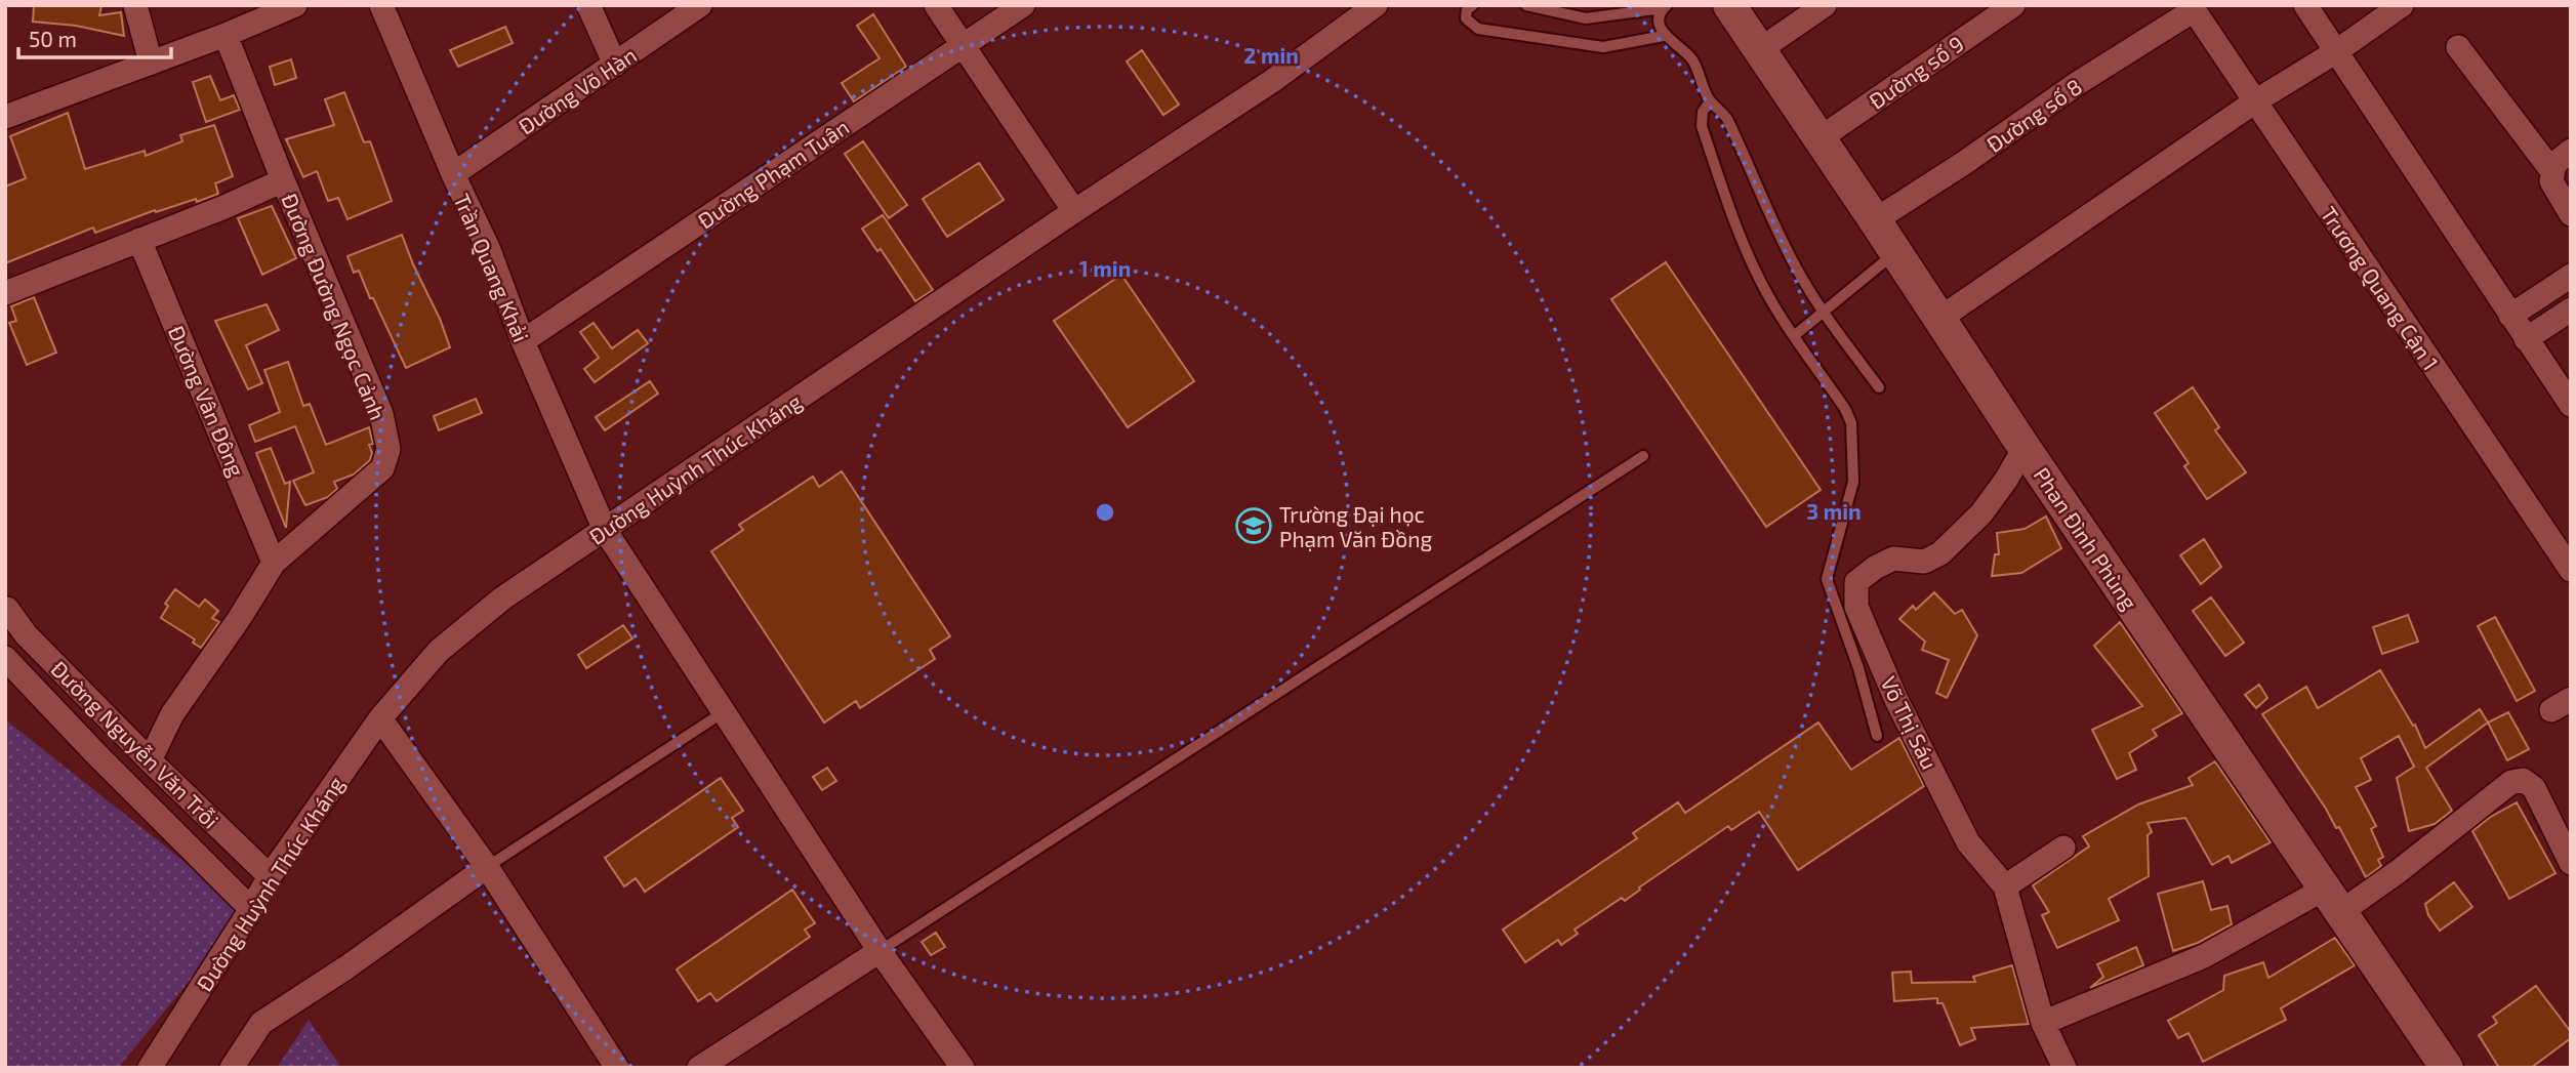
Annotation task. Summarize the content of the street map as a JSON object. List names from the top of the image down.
{
  "streets": {
    "street": [
      "Đường số 9",
      "Đường Võ Hàn",
      "Đường số 8",
      "Đường Phạm Tuân",
      "Trần Quang Khải",
      "Trương Quang Cận 1",
      "Đường Đường Ngọc Cảnh",
      "Đường Vân Đông",
      "Đường Huỳnh Thúc Kháng",
      "Phan Đình Phùng",
      "Võ Thị Sáu",
      "Đường Nguyễn Văn Trỗi"
    ]
  },
  "crossings": [
    ["Đường số 9", "Phan Đình Phùng"],
    ["Đường Võ Hàn", "Trần Quang Khải"],
    ["Đường số 8", "Trương Quang Cận 1"],
    ["Đường số 8", "Phan Đình Phùng"],
    ["Đường Phạm Tuân", "Trần Quang Khải"],
    ["Trần Quang Khải", "Đường Huỳnh Thúc Kháng"],
    ["Đường Đường Ngọc Cảnh", "Đường Vân Đông"],
    ["Đường Đường Ngọc Cảnh", "Đường Nguyễn Văn Trỗi"],
    ["Đường Huỳnh Thúc Kháng", "Đường Nguyễn Văn Trỗi"],
    ["Phan Đình Phùng", "Võ Thị Sáu"]
  ],
  "places": {
    "school or university": ["Trường Đại học Phạm Văn Đồng"]
  },
  "scale_bar": "50 m",
  "rings": ["2 min", "1 min", "3 min"]
}
